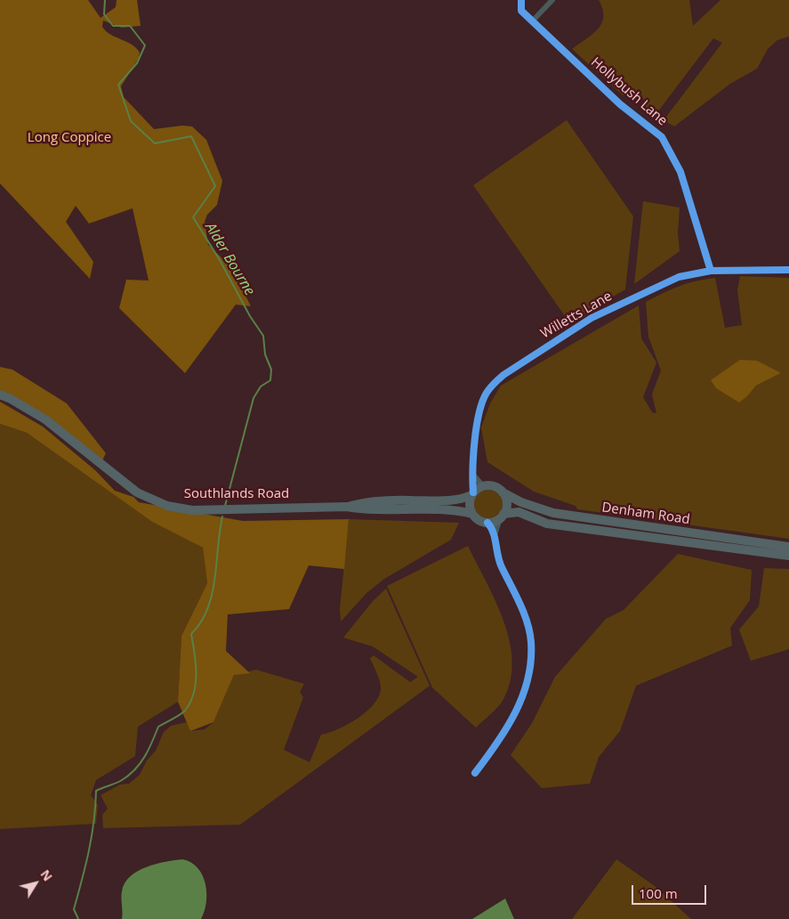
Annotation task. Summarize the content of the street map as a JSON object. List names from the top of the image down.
{
  "streets": {
    "main road": ["Southlands Road", "Denham Road"],
    "street": ["Hollybush Lane", "Willetts Lane"]
  },
  "crossings": [
    ["Hollybush Lane", "Willetts Lane"],
    ["Willetts Lane", "Denham Road"]
  ],
  "water": ["Alder Bourne"],
  "parks": ["Long Coppice"],
  "scale_bar": "100 m",
  "north": "top right"
}
